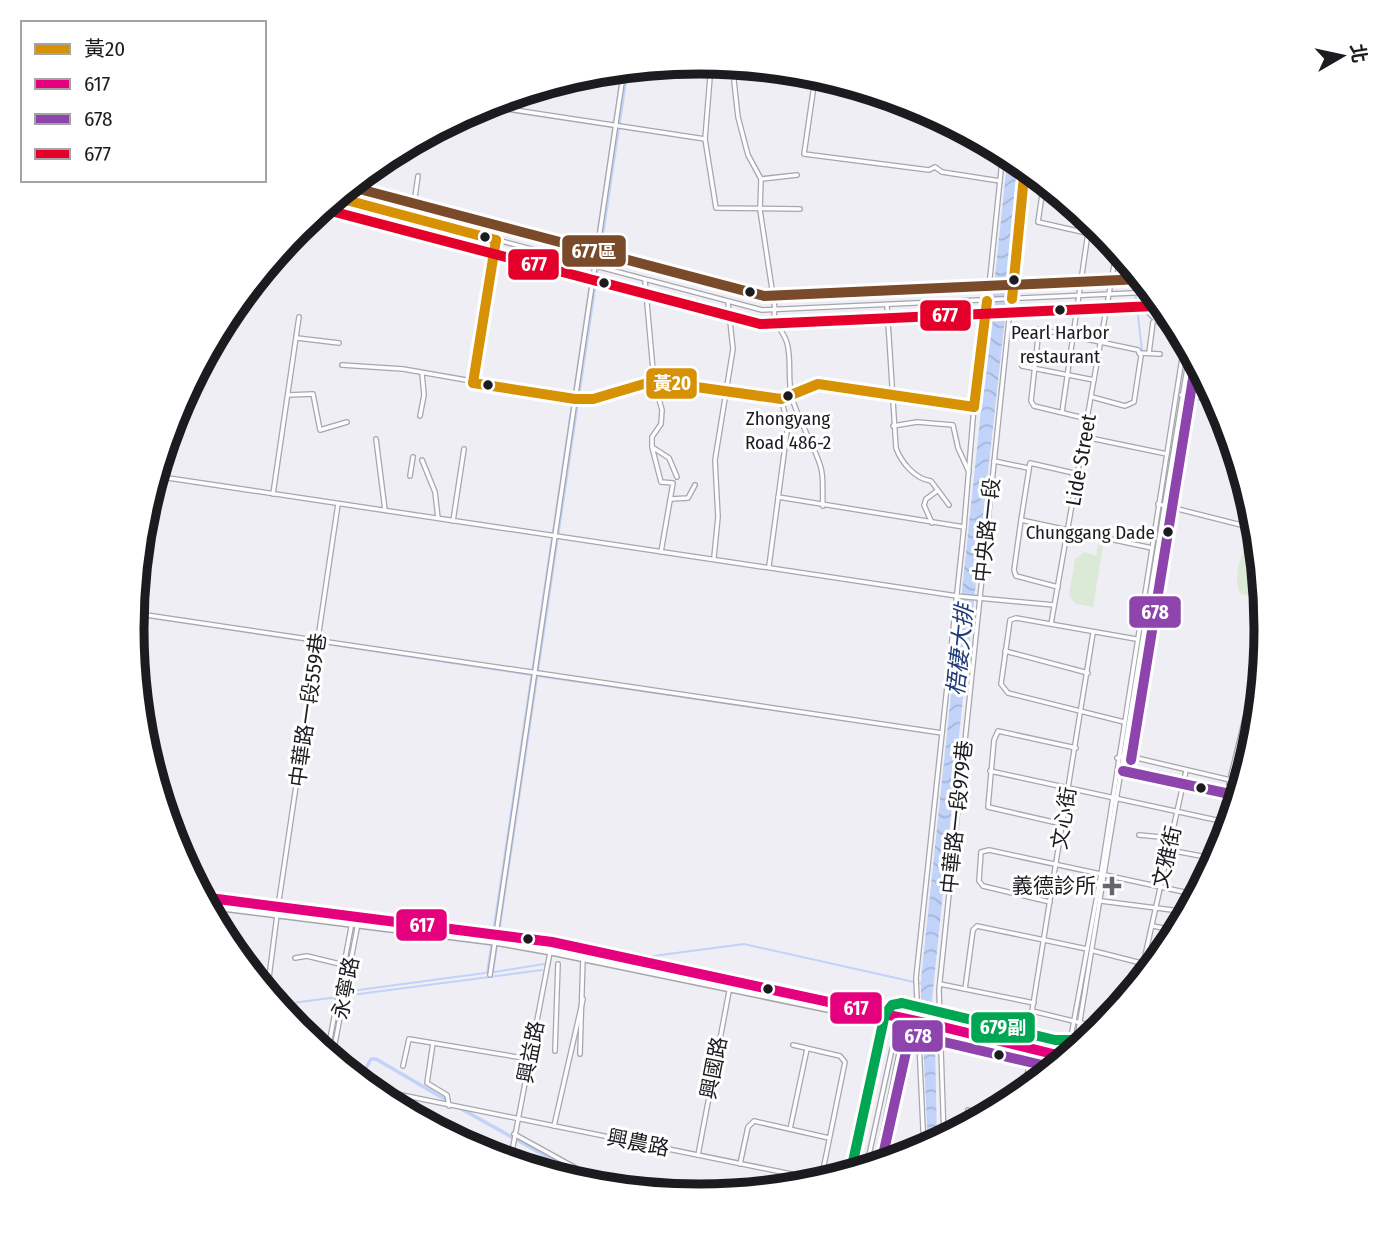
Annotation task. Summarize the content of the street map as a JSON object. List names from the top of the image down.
{
  "streets": {
    "street": [
      "Lide Street",
      "中央路一段",
      "中華路一段559巷",
      "中華路一段979巷",
      "文心街",
      "文雅街",
      "永寧路",
      "興益路",
      "興國路",
      "興農路"
    ]
  },
  "crossings": [
    ["中央路一段", "中華路一段979巷"],
    ["興益路", "興農路"],
    ["興國路", "興農路"]
  ],
  "water": ["梧棲大排"],
  "places": {
    "other": ["Pearl Harbor restaurant", "Zhongyang Road 486-2", "Chunggang Dade"],
    "health": ["義德診所"]
  },
  "lines": [
    "transit line 黃20",
    "transit line 677區",
    "transit line 677",
    "transit line 678",
    "transit line 617",
    "transit line 679副"
  ],
  "legend": [
    "黃20",
    "617",
    "678",
    "677"
  ],
  "north": "right"
}
